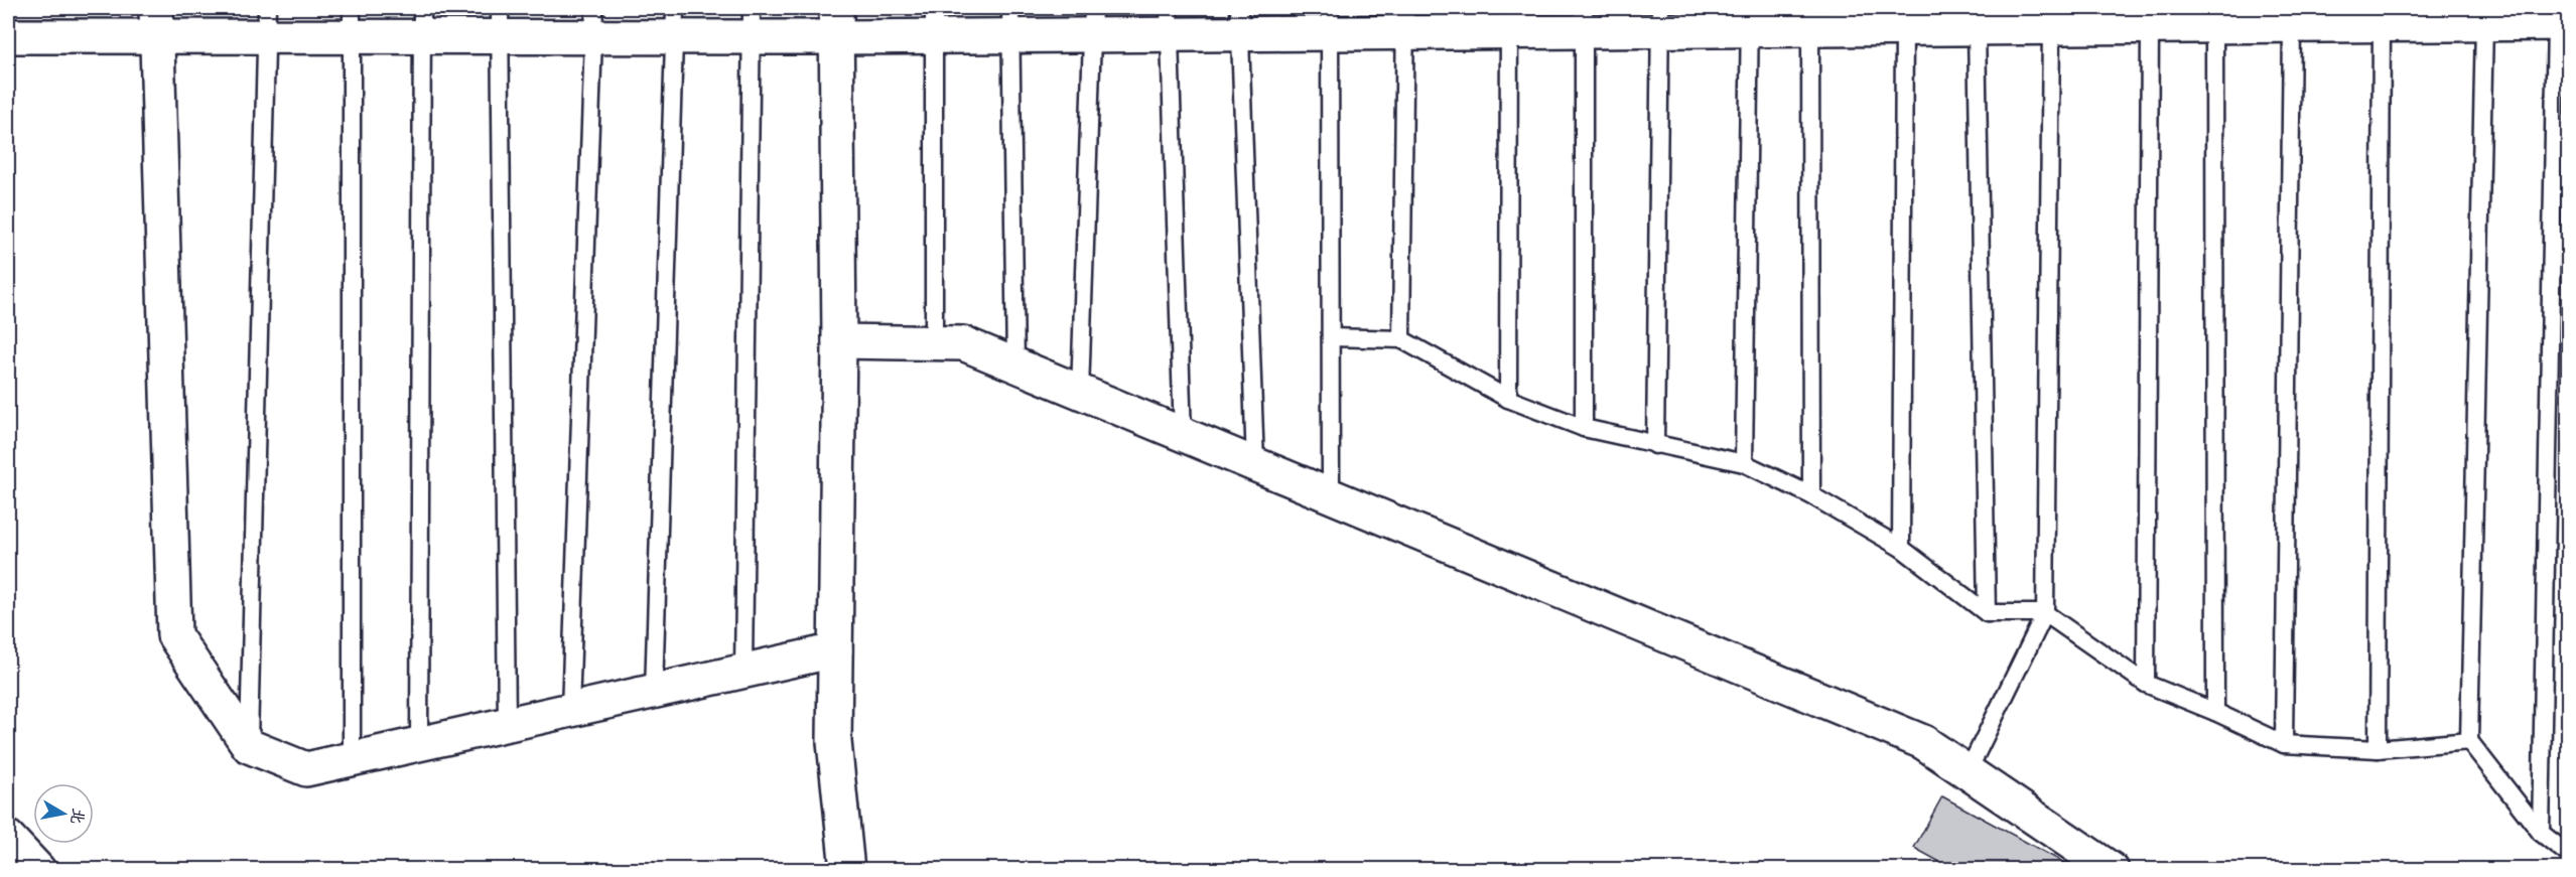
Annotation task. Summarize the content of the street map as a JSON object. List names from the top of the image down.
{
  "north": "right"
}
